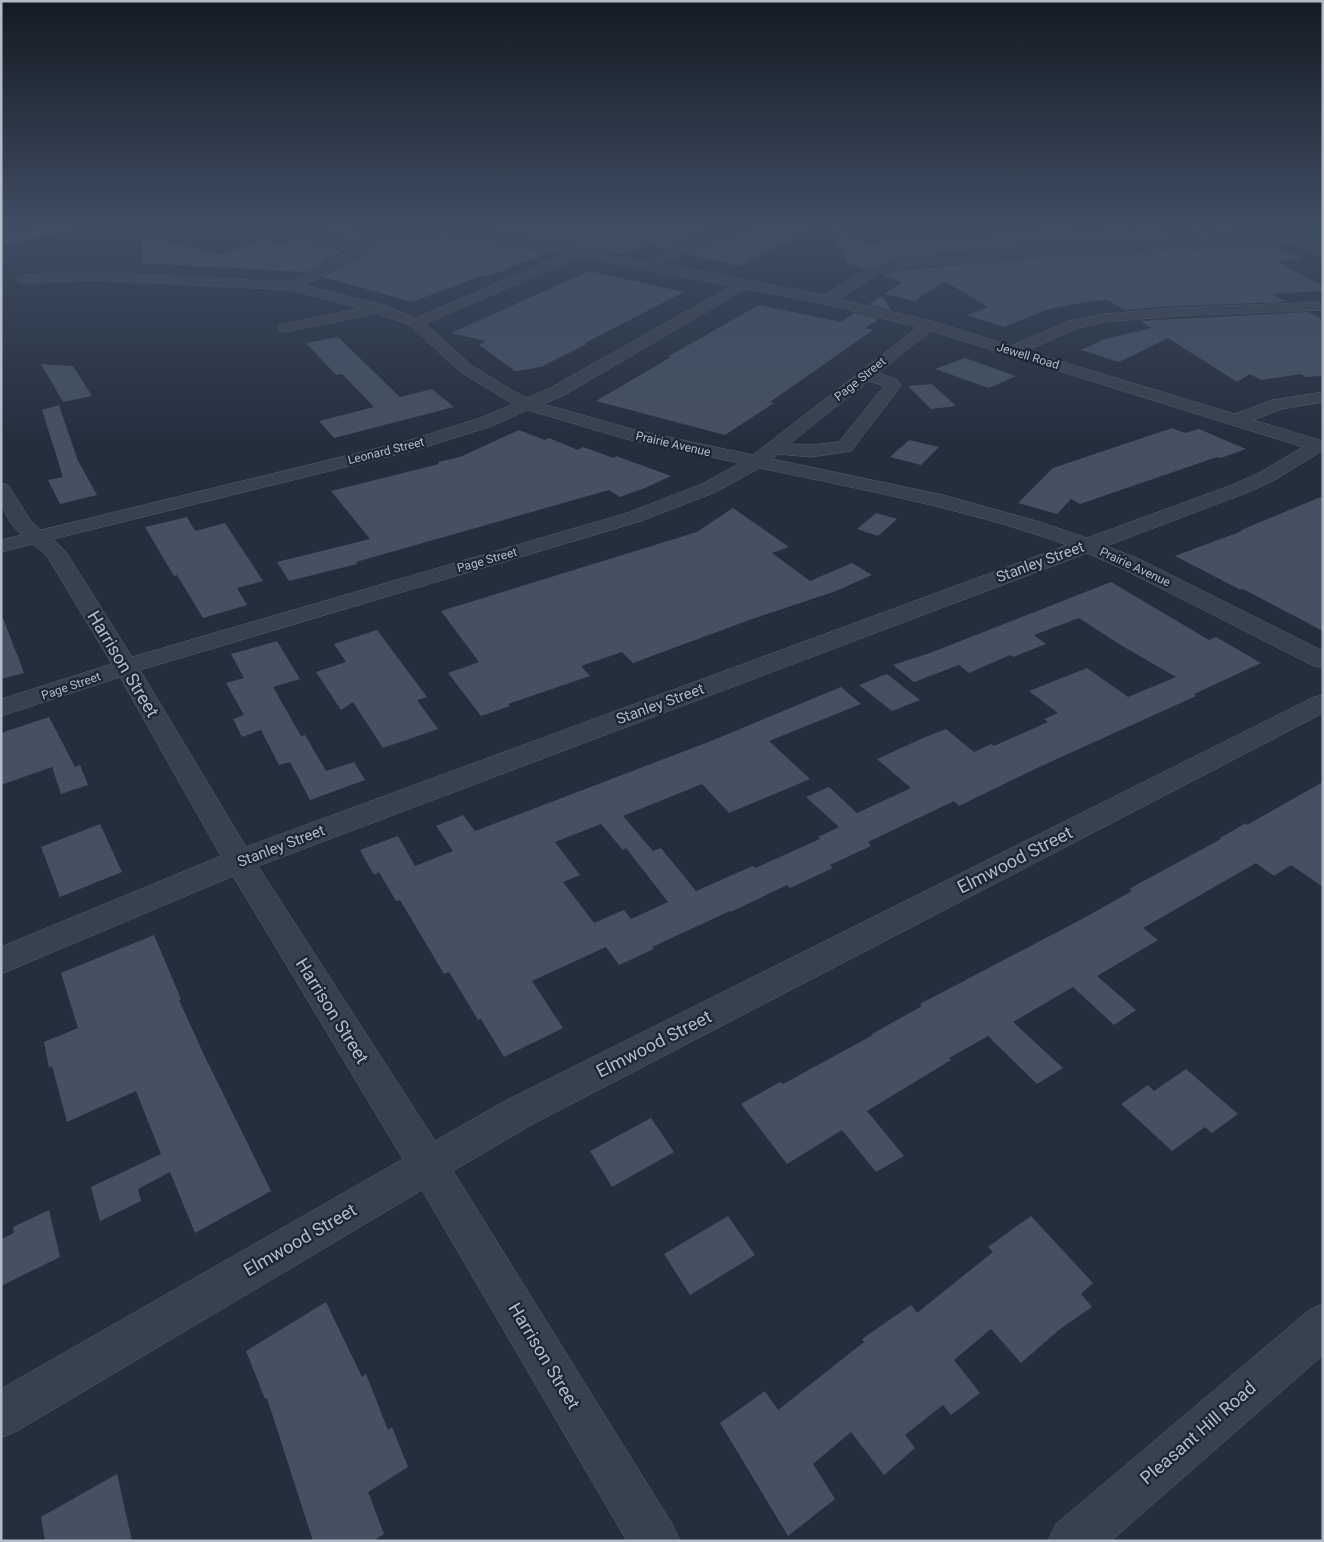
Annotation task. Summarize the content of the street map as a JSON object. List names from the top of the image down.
{
  "streets": {
    "street": [
      "Jewell Road",
      "Page Street",
      "Prairie Avenue",
      "Leonard Street",
      "Stanley Street",
      "Harrison Street",
      "Elmwood Street",
      "Pleasant Hill Road"
    ]
  },
  "crossings": [
    ["Jewell Road", "Page Street"],
    ["Jewell Road", "Stanley Street"],
    ["Page Street", "Prairie Avenue"],
    ["Page Street", "Harrison Street"],
    ["Prairie Avenue", "Leonard Street"],
    ["Prairie Avenue", "Stanley Street"],
    ["Leonard Street", "Harrison Street"],
    ["Stanley Street", "Harrison Street"],
    ["Harrison Street", "Elmwood Street"]
  ]
}
